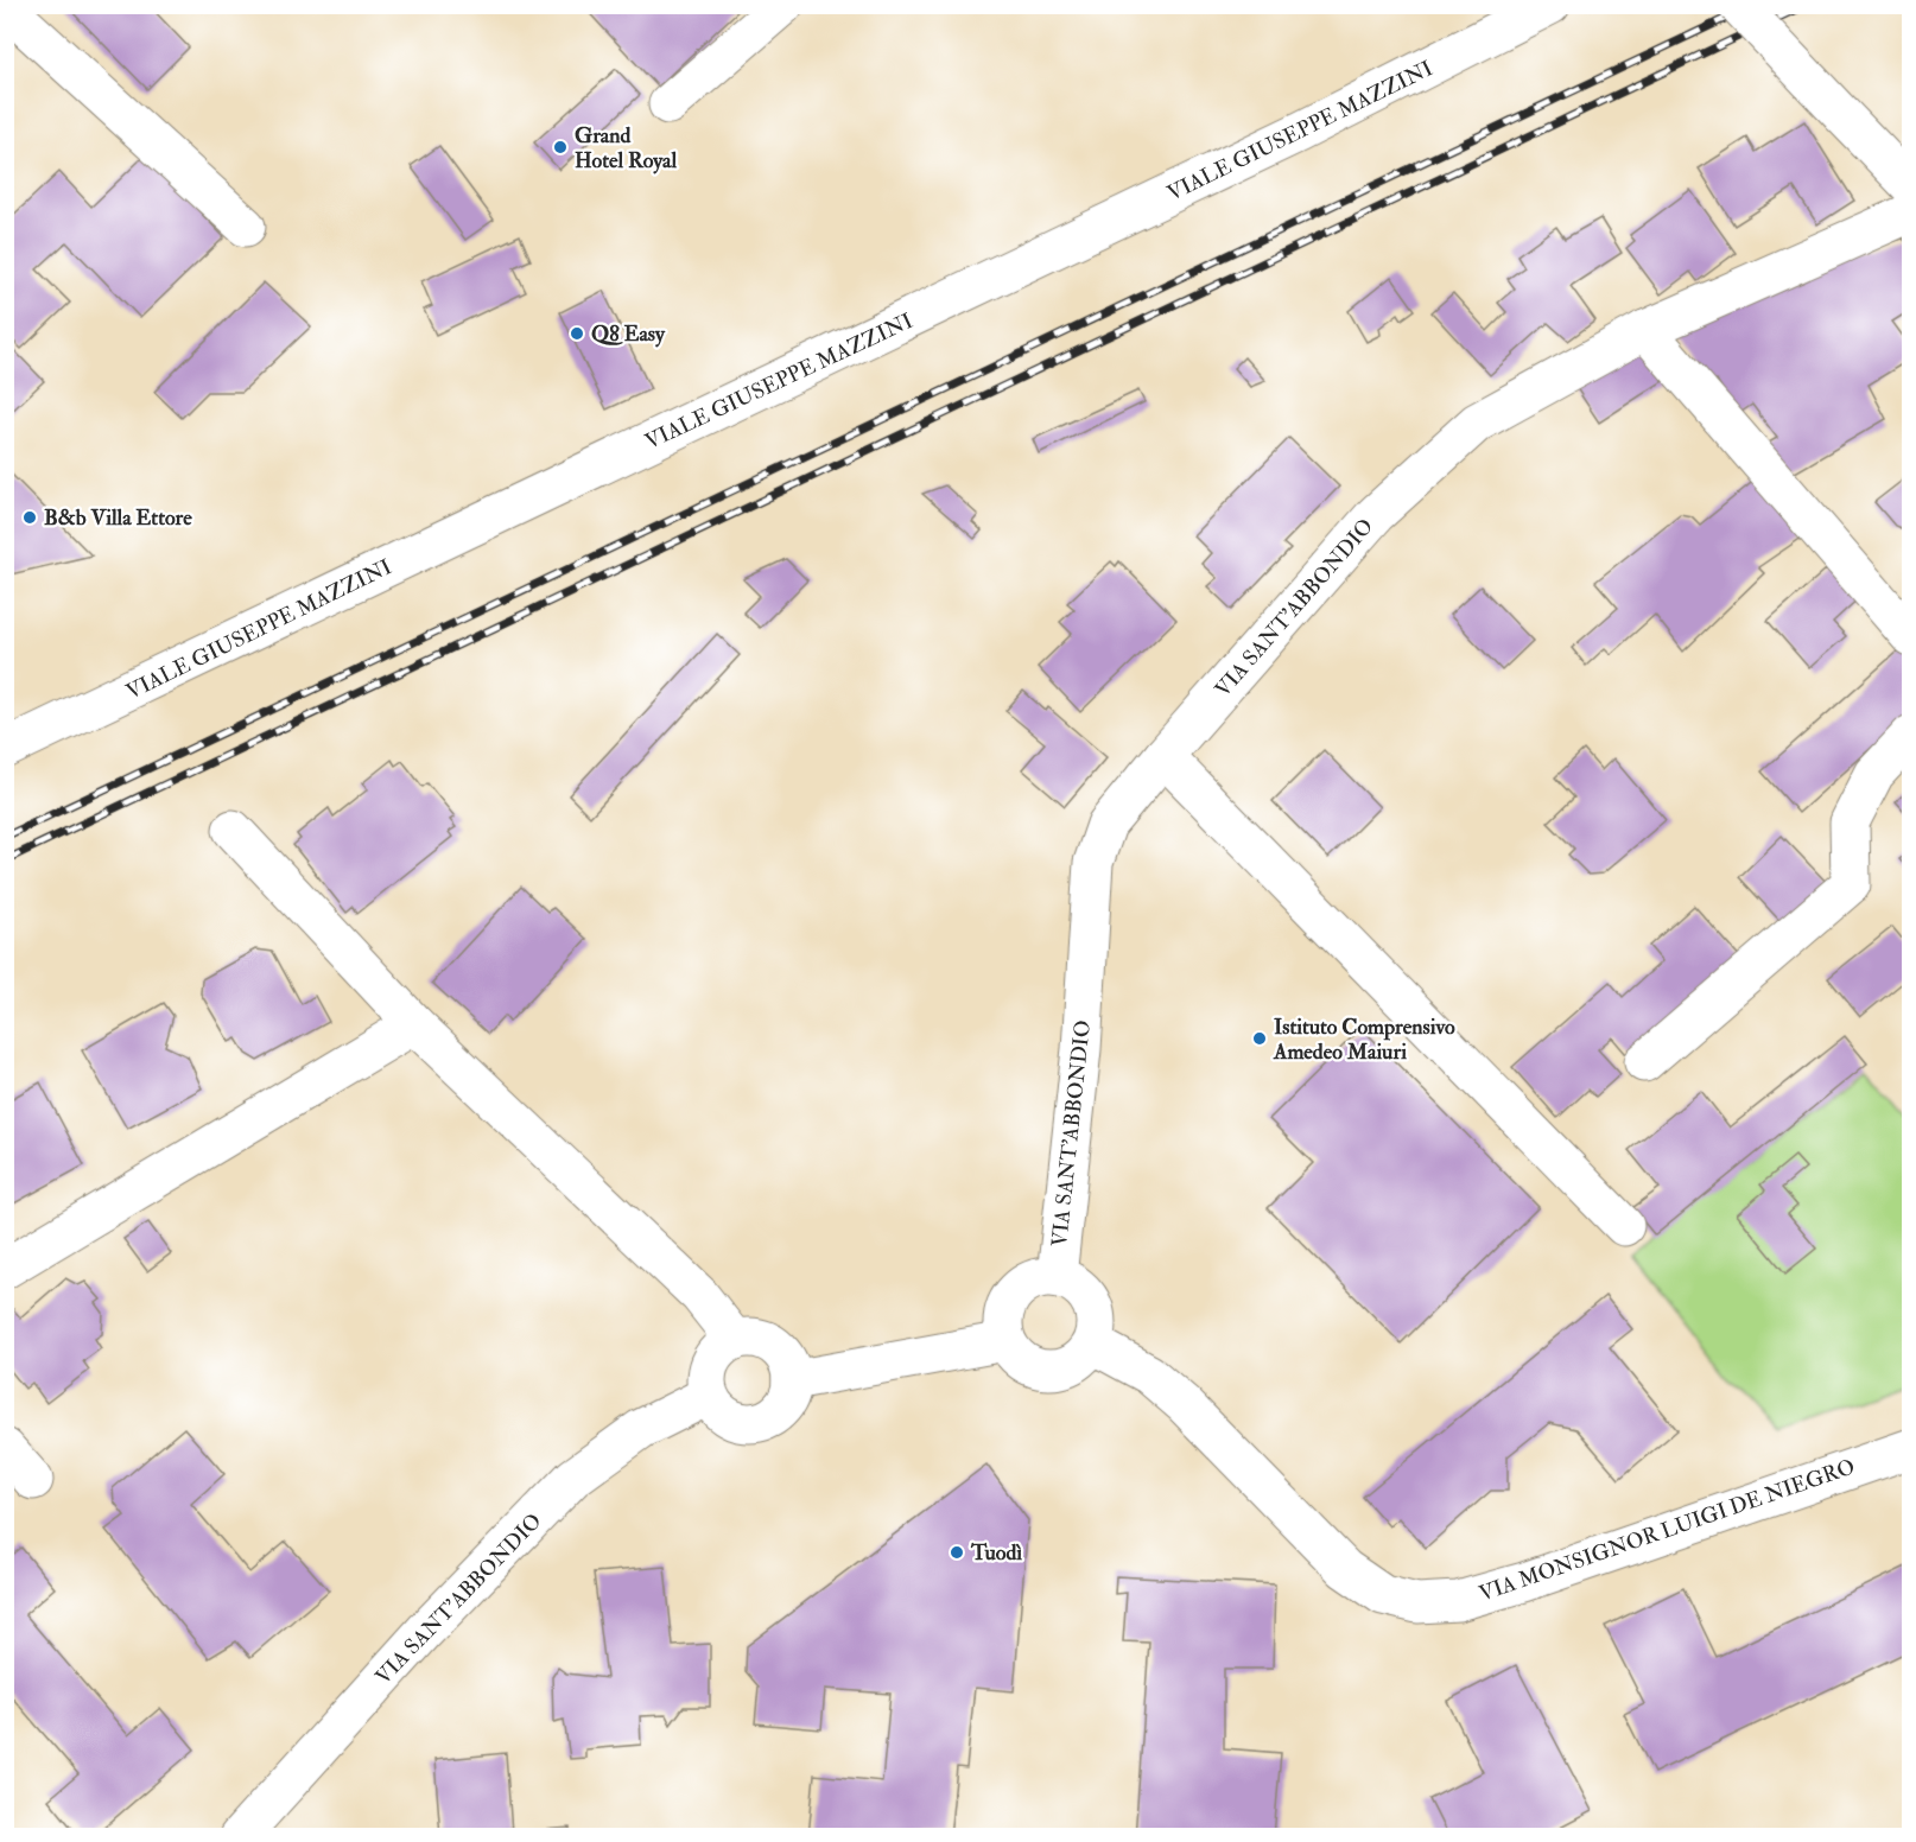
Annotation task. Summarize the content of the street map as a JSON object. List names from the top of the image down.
{
  "streets": {
    "street": ["VIALE GIUSEPPE MAZZINI", "VIA SANT'ABBONDIO", "VIA MONSIGNOR LUIGI DE NIEGRO"]
  },
  "crossings": [
    ["VIA SANT'ABBONDIO", "VIA MONSIGNOR LUIGI DE NIEGRO"]
  ],
  "places": [
    "Grand Hotel Royal",
    "Q8 Easy",
    "B&b Villa Ettore",
    "Istituto Comprensivo Amedeo Maiuri",
    "Tuodì"
  ]
}
